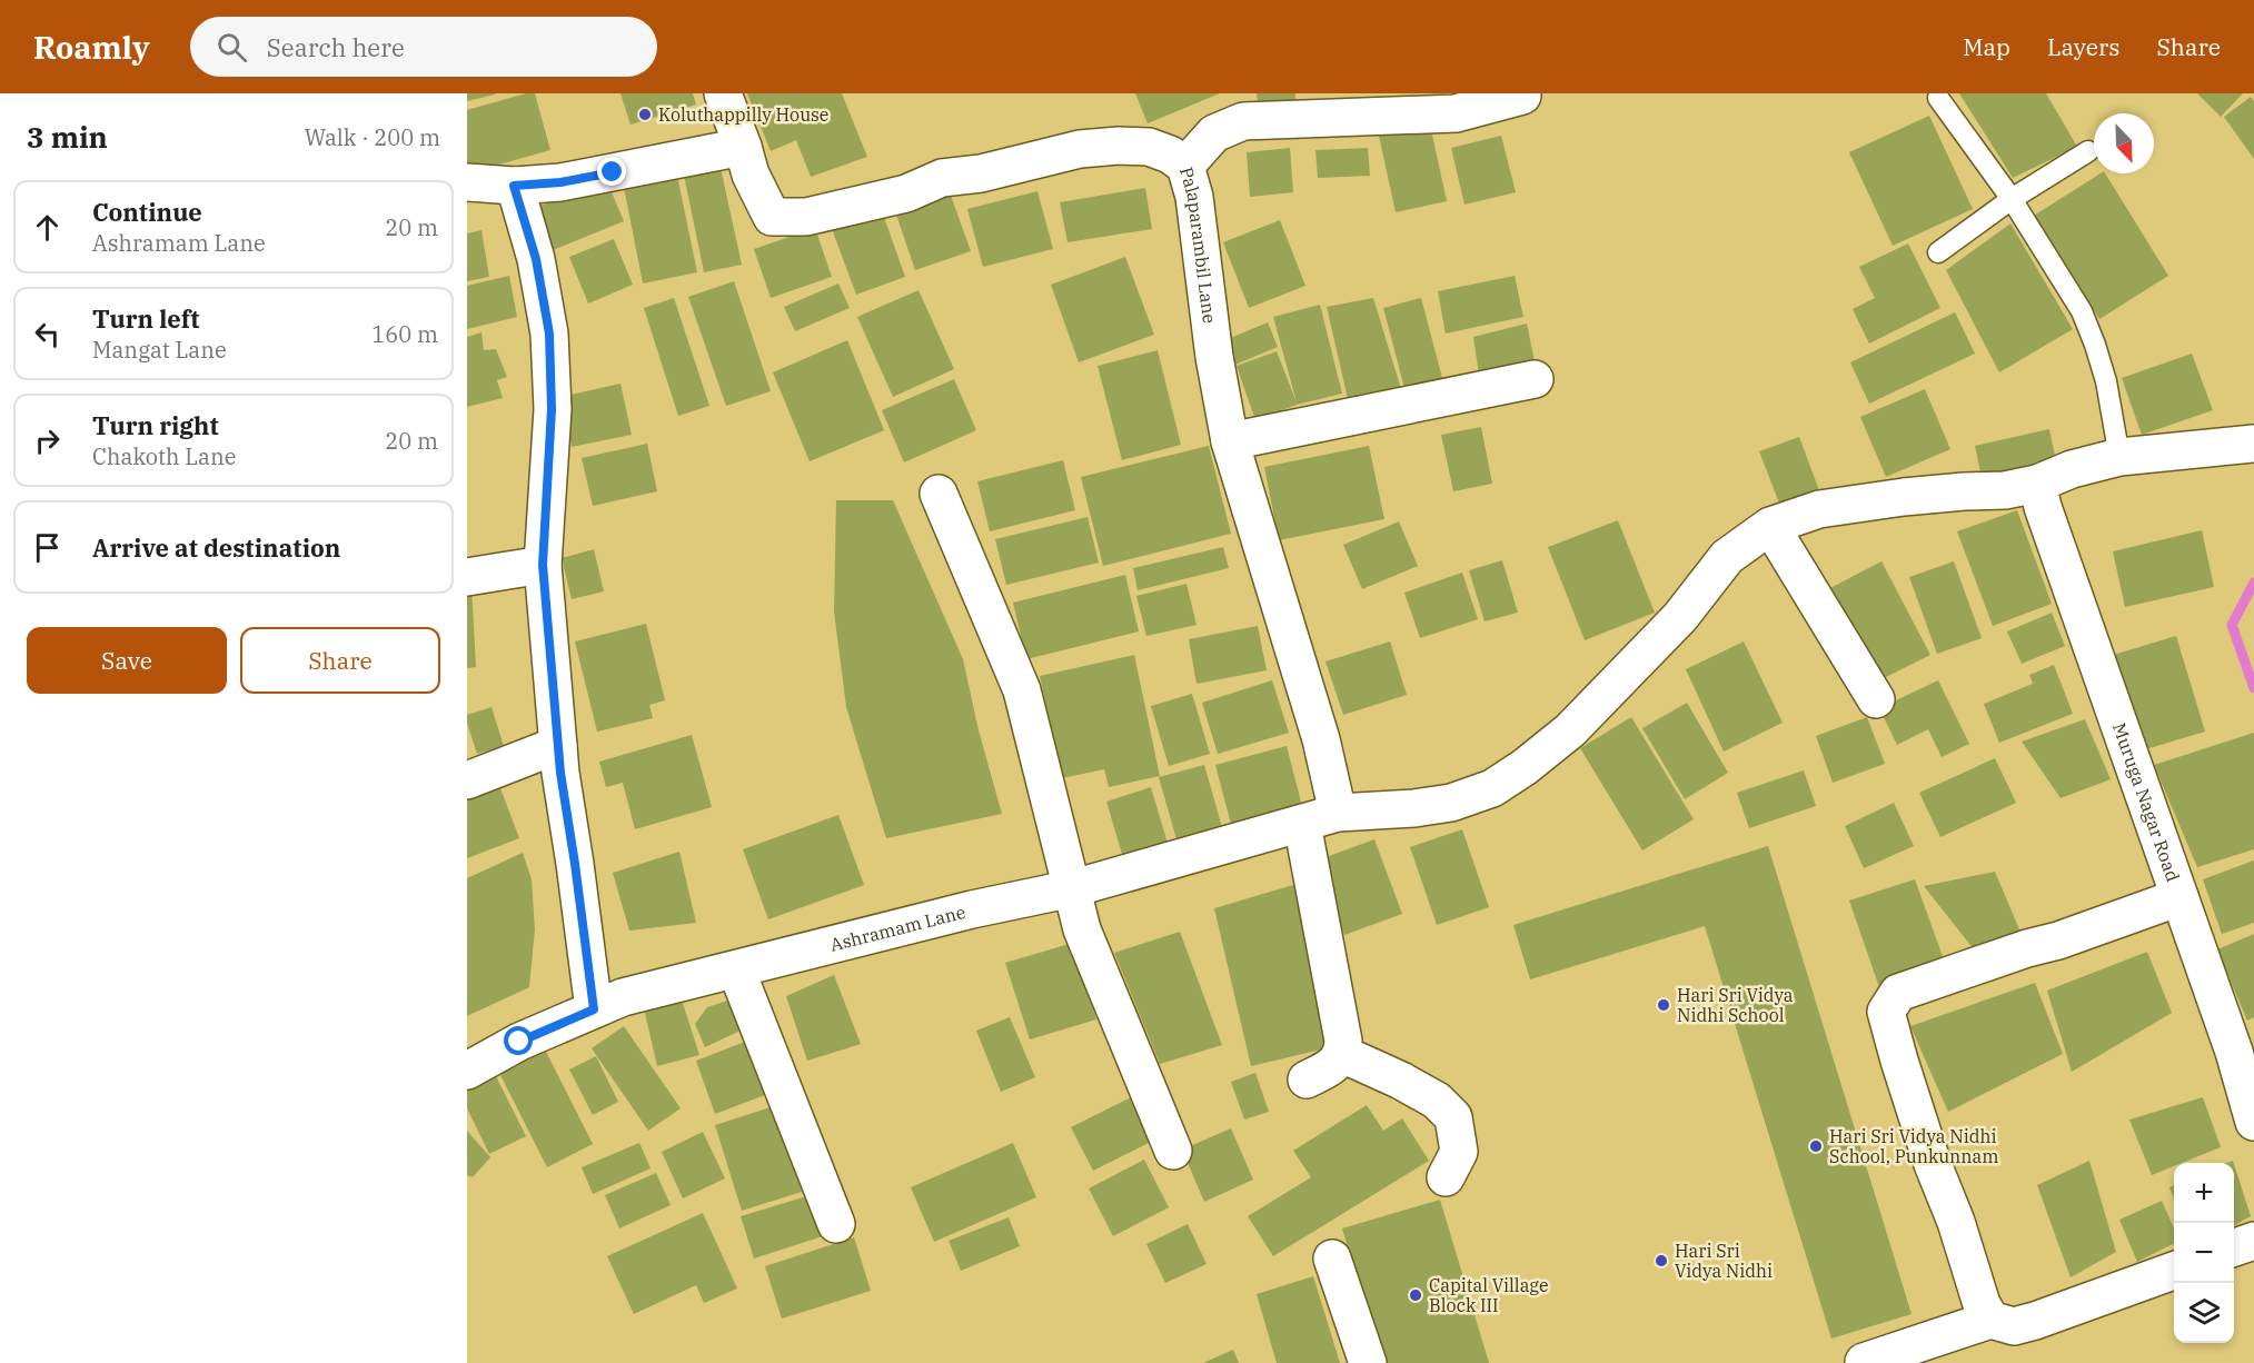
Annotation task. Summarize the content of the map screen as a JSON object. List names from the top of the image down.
{
  "streets": {
    "street": ["Palaparambil Lane", "Muruga Nagar Road", "Ashramam Lane"]
  },
  "crossings": [
    ["Palaparambil Lane", "Ashramam Lane"],
    ["Muruga Nagar Road", "Ashramam Lane"]
  ],
  "places": [
    "Koluthappilly House",
    "Hari Sri Vidya Nidhi School",
    "Hari Sri Vidya Nidhi School, Punkunnam",
    "Hari Sri Vidya Nidhi",
    "Capital Village Block III"
  ],
  "north": "bottom right",
  "page": {
    "header": "Roamly",
    "search": "Search here",
    "nav": ["Map", "Layers", "Share"],
    "heading": ["3 min", "Walk · 200 m"],
    "list": [
      ["Continue", "Ashramam Lane", "20 m"],
      ["Turn left", "Mangat Lane", "160 m"],
      ["Turn right", "Chakoth Lane", "20 m"],
      "Arrive at destination"
    ],
    "buttons": ["Save", "Share"],
    "map_buttons": ["+", "−"]
  }
}
